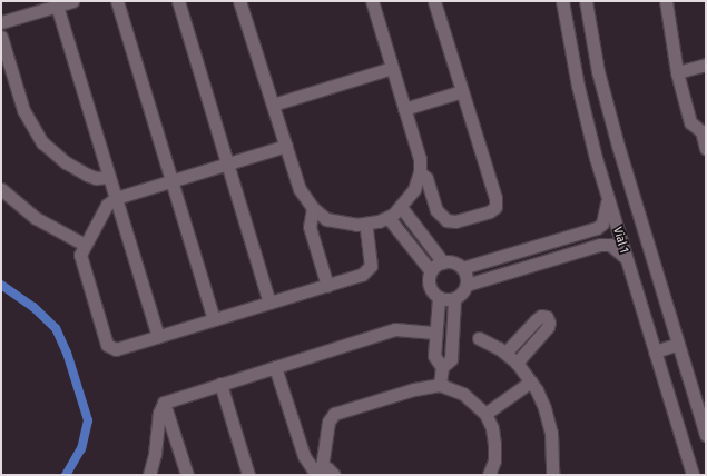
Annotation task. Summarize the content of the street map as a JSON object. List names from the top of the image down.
{
  "streets": {
    "street": ["Vial 1"]
  }
}
